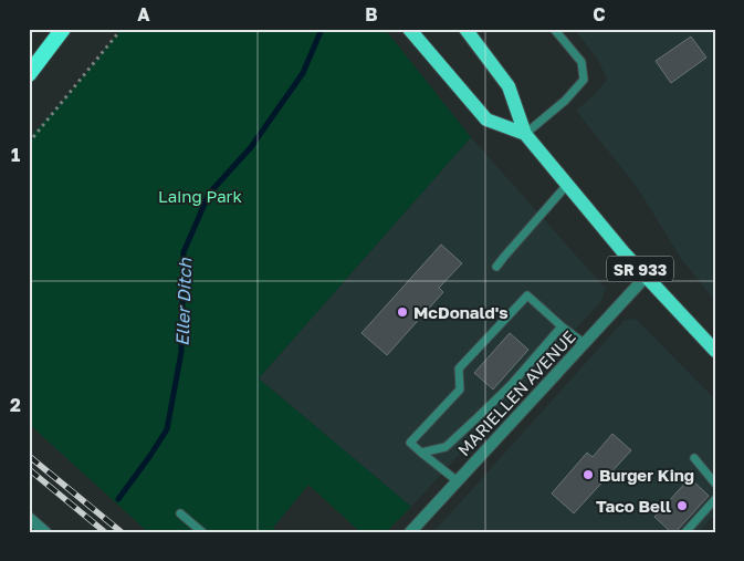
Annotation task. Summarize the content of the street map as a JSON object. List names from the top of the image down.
{
  "streets": {
    "main road": ["SR 933"],
    "street": ["MARIELLEN AVENUE"]
  },
  "crossings": [
    ["SR 933", "MARIELLEN AVENUE"]
  ],
  "water": ["Eller Ditch"],
  "parks": ["Laing Park"],
  "places": ["McDonald's", "Burger King", "Taco Bell"],
  "grid": {
    "columns": ["A", "B", "C"],
    "rows": ["1", "2"]
  }
}
